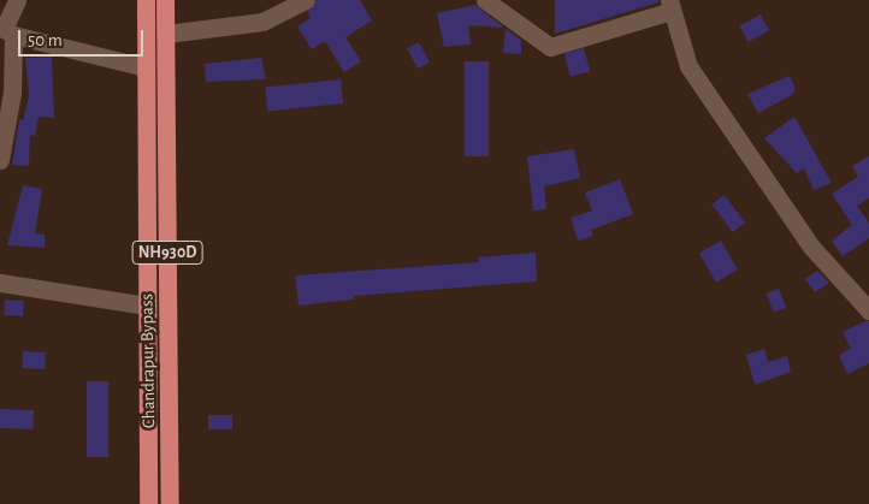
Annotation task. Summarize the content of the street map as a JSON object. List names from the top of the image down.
{
  "streets": {
    "highway": ["NH930D", "Chandrapur Bypass"]
  },
  "scale_bar": "50 m"
}
